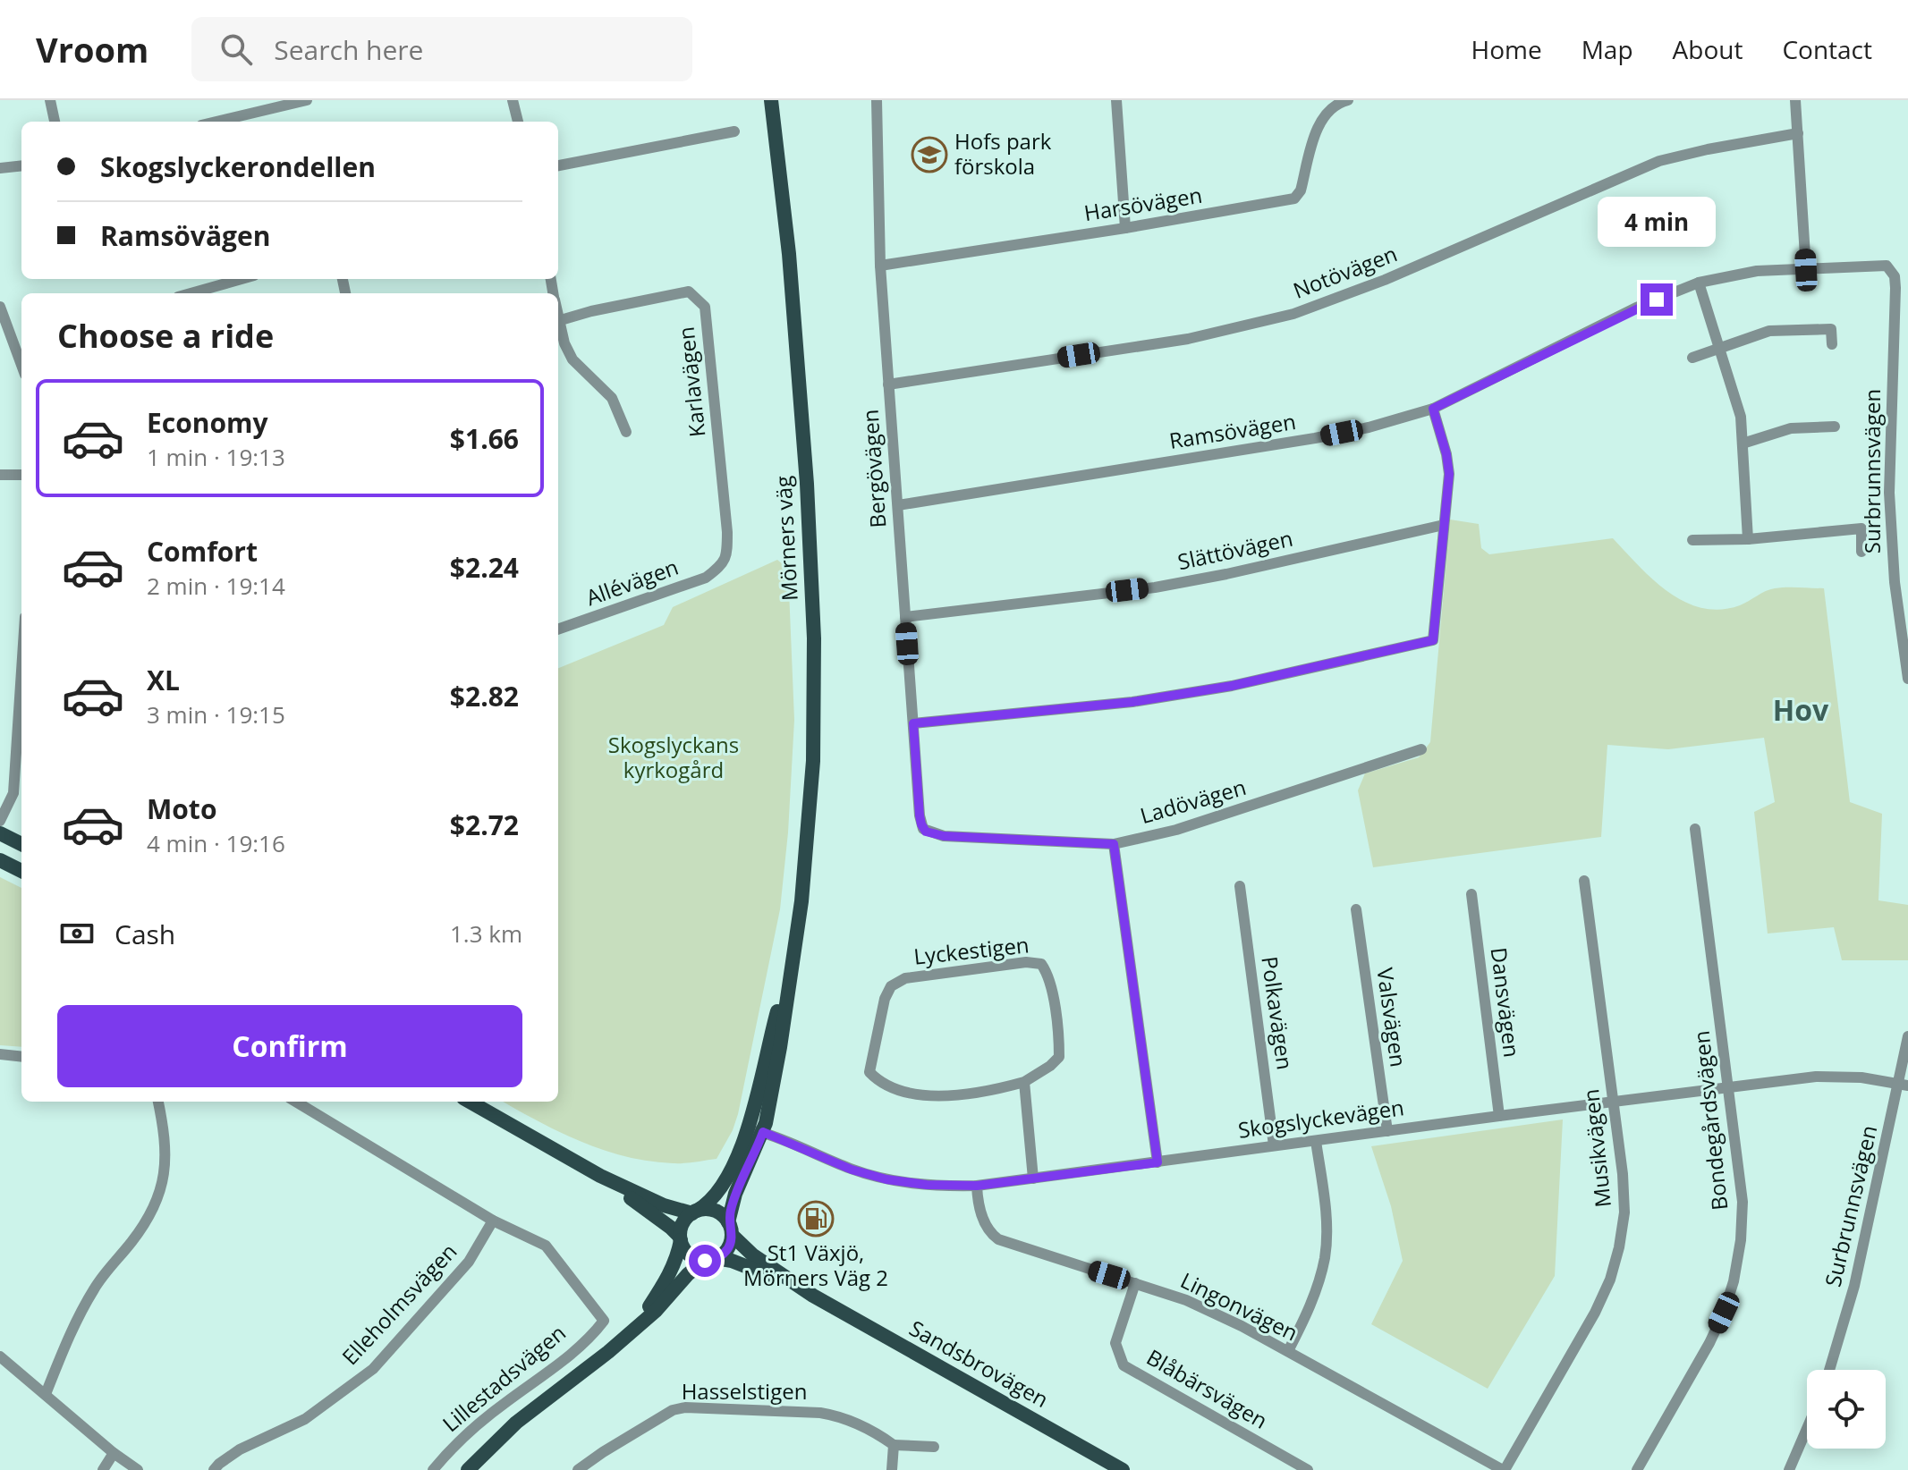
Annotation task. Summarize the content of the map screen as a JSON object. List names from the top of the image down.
{
  "streets": {
    "main road": ["Mörners väg", "Sandsbrovägen", "Lillestadsvägen"],
    "street": [
      "Harsövägen",
      "Notövägen",
      "Karlavägen",
      "Ramsövägen",
      "Bergövägen",
      "Surbrunnsvägen",
      "Slättövägen",
      "Allévägen",
      "Ladövägen",
      "Lyckestigen",
      "Dansvägen",
      "Polkavägen",
      "Valsvägen",
      "Skogslyckevägen",
      "Bondegårdsvägen",
      "Musikvägen",
      "Elleholmsvägen",
      "Lingonvägen",
      "Blåbärsvägen",
      "Hasselstigen"
    ]
  },
  "crossings": [
    ["Harsövägen", "Bergövägen"],
    ["Notövägen", "Bergövägen"],
    ["Karlavägen", "Allévägen"],
    ["Ramsövägen", "Bergövägen"],
    ["Ramsövägen", "Surbrunnsvägen"],
    ["Bergövägen", "Slättövägen"],
    ["Bergövägen", "Ladövägen"],
    ["Surbrunnsvägen", "Skogslyckevägen"],
    ["Mörners väg", "Skogslyckevägen"],
    ["Mörners väg", "Sandsbrovägen"],
    ["Mörners väg", "Lillestadsvägen"],
    ["Dansvägen", "Skogslyckevägen"],
    ["Polkavägen", "Skogslyckevägen"],
    ["Valsvägen", "Skogslyckevägen"],
    ["Skogslyckevägen", "Bondegårdsvägen"],
    ["Skogslyckevägen", "Musikvägen"],
    ["Skogslyckevägen", "Lingonvägen"],
    ["Musikvägen", "Lingonvägen"],
    ["Elleholmsvägen", "Lillestadsvägen"],
    ["Lingonvägen", "Blåbärsvägen"],
    ["Sandsbrovägen", "Lillestadsvägen"]
  ],
  "districts": ["Hov"],
  "parks": ["Skogslyckans kyrkogård"],
  "places": {
    "school or university": ["Hofs park förskola"],
    "fuel station": ["St1 Växjö, Mörners Väg 2"]
  },
  "page": {
    "header": "Vroom",
    "search": "Search here",
    "nav": [
      "Home",
      "Map",
      "About",
      "Contact"
    ],
    "banner": ["Skogslyckerondellen", "Ramsövägen"],
    "bubble": "4 min",
    "heading": "Choose a ride",
    "list": [
      {
        "name": "Economy",
        "note": "1 min · 19:13",
        "value": "$1.66"
      },
      {
        "name": "Comfort",
        "note": "2 min · 19:14",
        "value": "$2.24"
      },
      {
        "name": "XL",
        "note": "3 min · 19:15",
        "value": "$2.82"
      },
      {
        "name": "Moto",
        "note": "4 min · 19:16",
        "value": "$2.72"
      }
    ],
    "pay": ["Cash", "1.3 km"],
    "buttons": "Confirm"
  }
}
